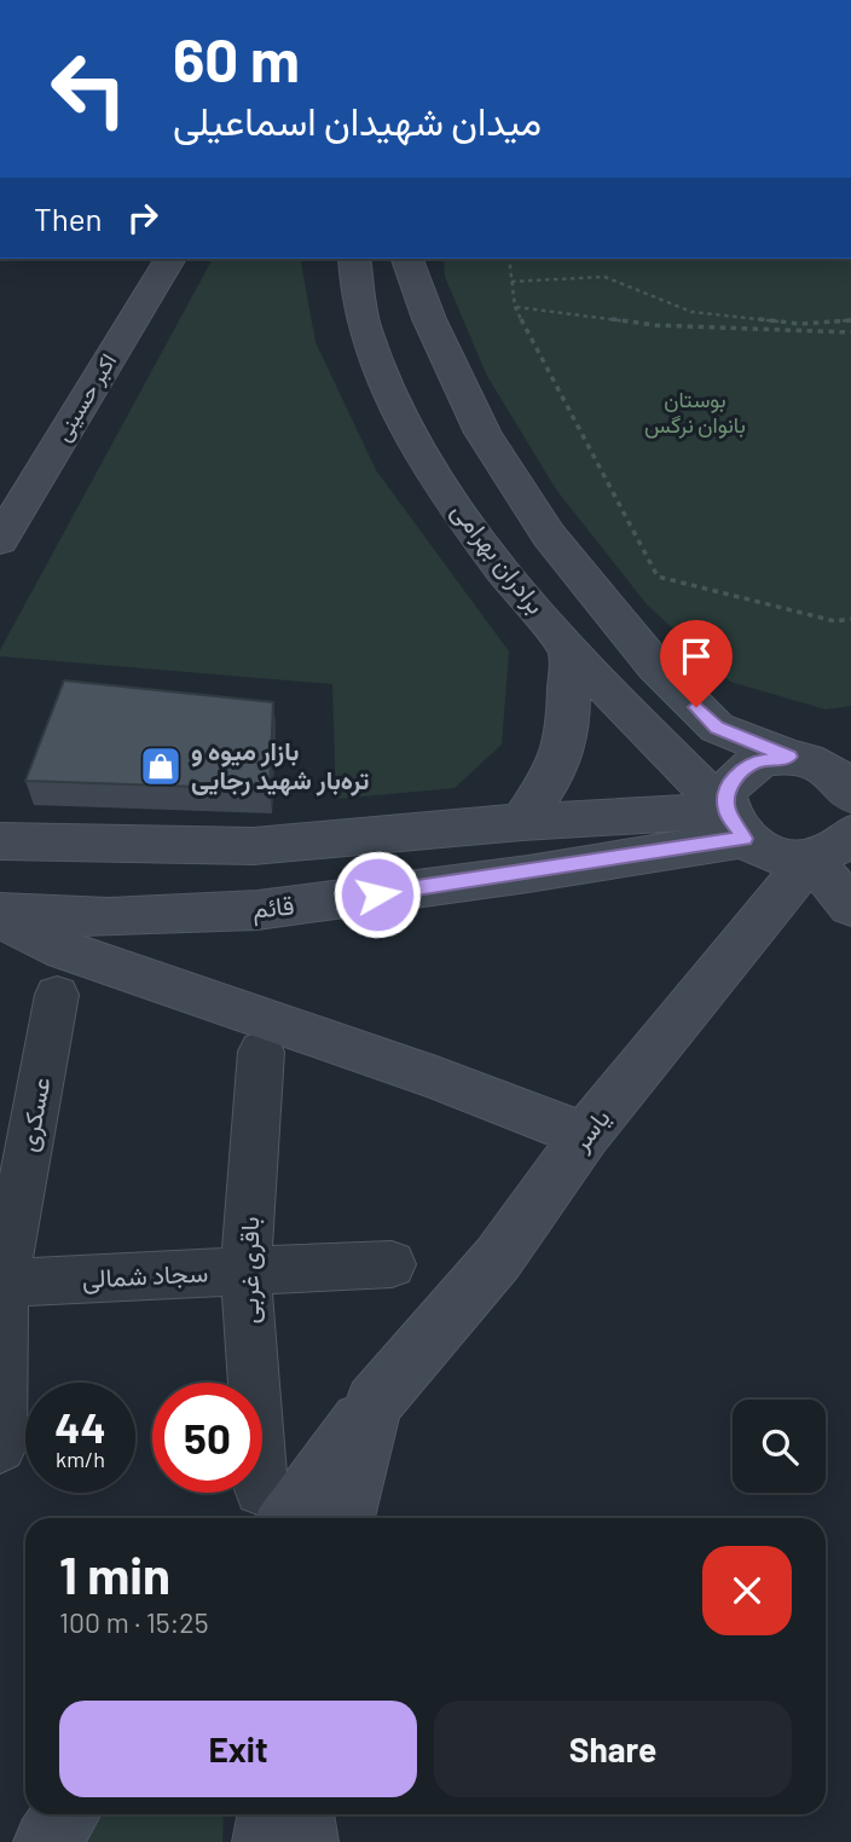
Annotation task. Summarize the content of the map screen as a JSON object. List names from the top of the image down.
{
  "streets": {
    "main road": [
      "اکبر حسینی",
      "برادران بهرامی",
      "قائم",
      "یاسر"
    ],
    "street": ["عسکری", "باقری غربی", "سجاد شمالی"]
  },
  "crossings": [
    ["برادران بهرامی", "قائم"],
    ["عسکری", "سجاد شمالی"],
    ["یاسر", "باقری غربی"],
    ["باقری غربی", "سجاد شمالی"]
  ],
  "parks": ["بوستان بانوان نرگس"],
  "places": {
    "shop": ["بازار میوه و تره‌بار شهید رجایی"]
  },
  "page": {
    "turn": ["60 m", "میدان شهيدان اسماعيلی"],
    "then": "Then",
    "speed": "44 km/h",
    "limit": "50",
    "heading": ["1 min", "100 m · 15:25"],
    "buttons": ["Exit", "Share"]
  }
}
